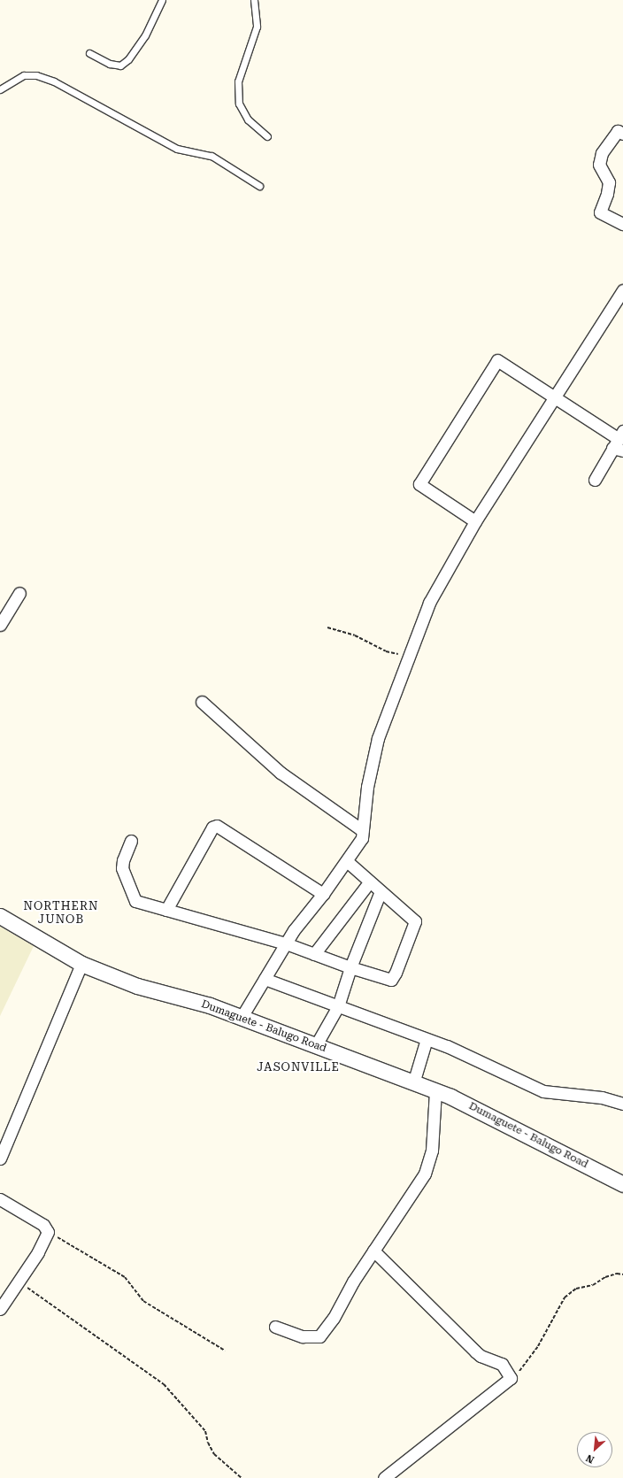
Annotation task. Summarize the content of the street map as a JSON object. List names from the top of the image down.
{
  "streets": {
    "street": ["Dumaguete - Balugo Road"]
  },
  "districts": ["NORTHERN JUNOB", "JASONVILLE"],
  "north": "bottom left"
}
